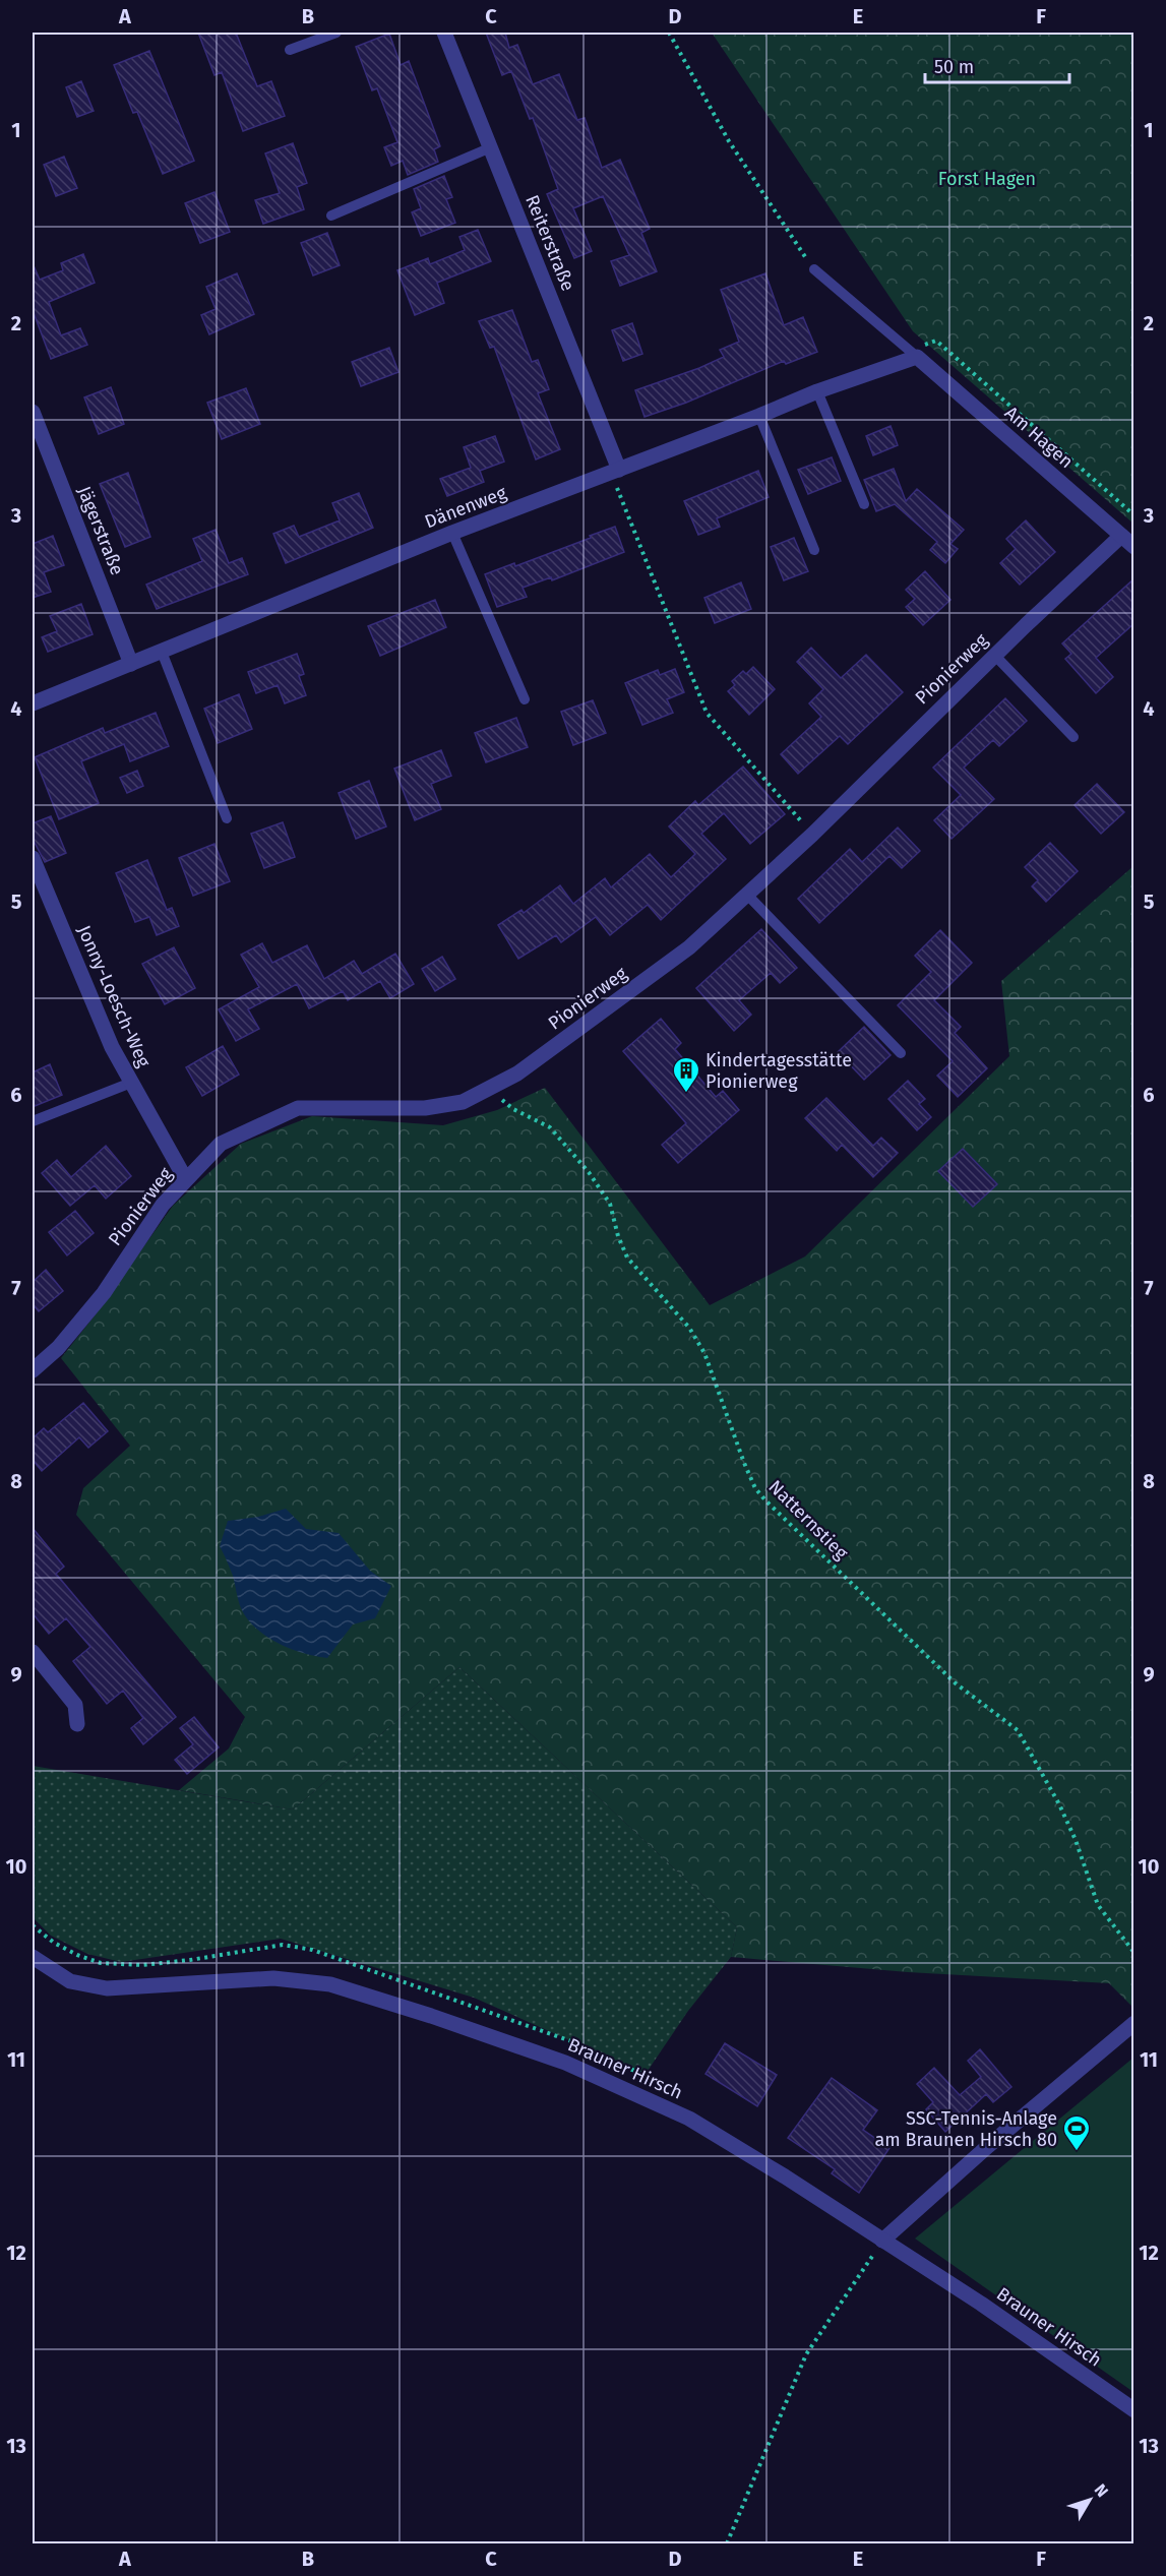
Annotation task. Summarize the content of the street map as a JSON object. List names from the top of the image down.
{
  "streets": {
    "street": [
      "Reiterstraße",
      "Am Hagen",
      "Dänenweg",
      "Jägerstraße",
      "Pionierweg",
      "Jonny-Loesch-Weg",
      "Brauner Hirsch"
    ],
    "path": ["Natternstieg"]
  },
  "crossings": [
    ["Reiterstraße", "Dänenweg"],
    ["Am Hagen", "Dänenweg"],
    ["Am Hagen", "Pionierweg"],
    ["Dänenweg", "Jägerstraße"],
    ["Pionierweg", "Jonny-Loesch-Weg"],
    ["Pionierweg", "Natternstieg"]
  ],
  "parks": ["Forst Hagen"],
  "places": {
    "building": ["Kindertagesstätte Pionierweg"],
    "sports": ["SSC-Tennis-Anlage am Braunen Hirsch 80"]
  },
  "scale_bar": "50 m",
  "north": "top right",
  "grid": {
    "columns": [
      "A",
      "B",
      "C",
      "D",
      "E",
      "F"
    ],
    "rows": [
      "1",
      "2",
      "3",
      "4",
      "5",
      "6",
      "7",
      "8",
      "9",
      "10",
      "11",
      "12",
      "13"
    ]
  }
}
